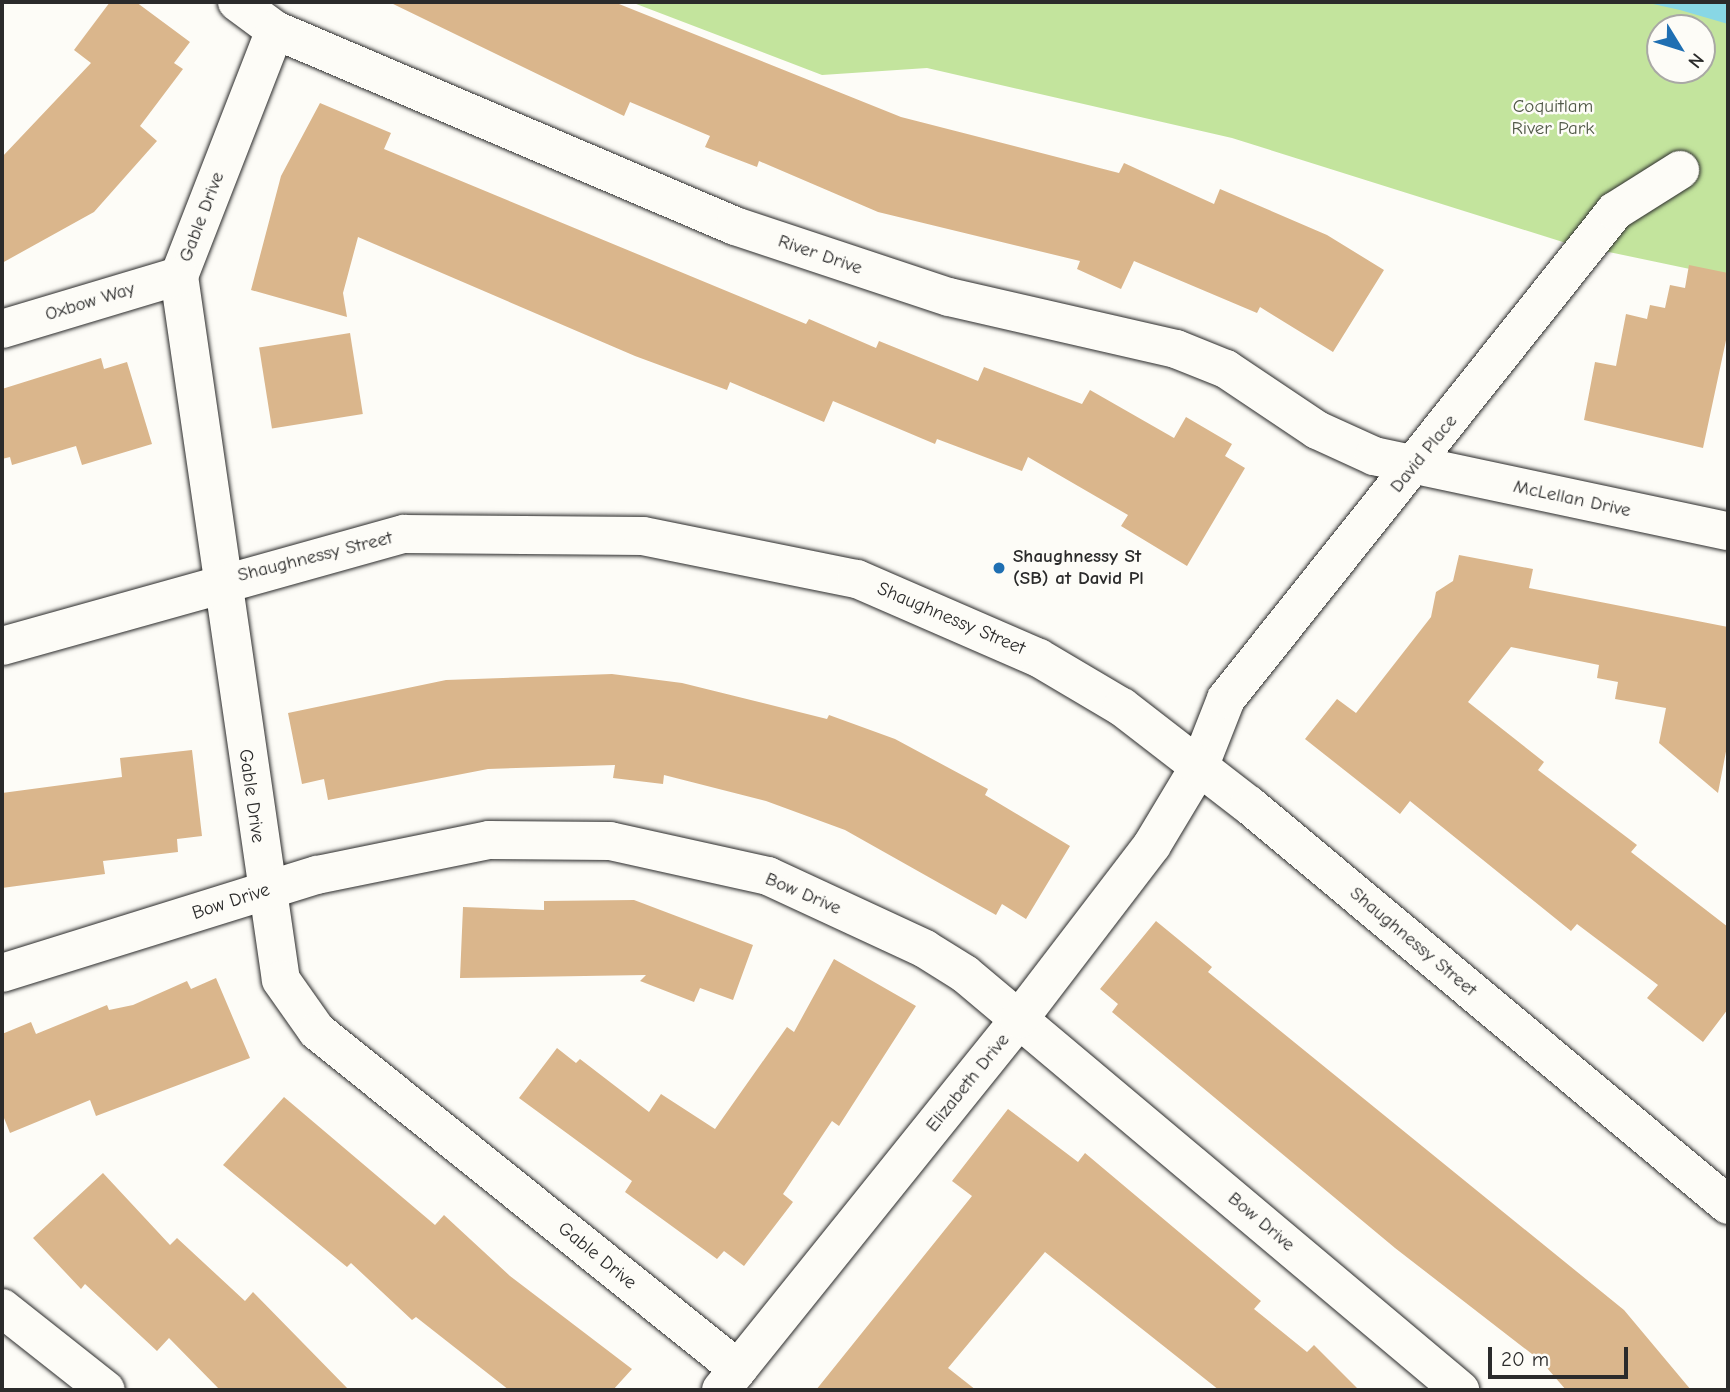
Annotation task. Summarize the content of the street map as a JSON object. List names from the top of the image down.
{
  "streets": {
    "street": [
      "Gable Drive",
      "River Drive",
      "Oxbow Way",
      "David Place",
      "McLellan Drive",
      "Shaughnessy Street",
      "Bow Drive",
      "Elizabeth Drive"
    ]
  },
  "crossings": [
    ["Gable Drive", "River Drive"],
    ["Gable Drive", "Oxbow Way"],
    ["Gable Drive", "Shaughnessy Street"],
    ["Gable Drive", "Bow Drive"],
    ["Gable Drive", "Elizabeth Drive"],
    ["River Drive", "David Place"],
    ["River Drive", "McLellan Drive"],
    ["David Place", "McLellan Drive"],
    ["David Place", "Shaughnessy Street"],
    ["David Place", "Elizabeth Drive"],
    ["Shaughnessy Street", "Elizabeth Drive"],
    ["Bow Drive", "Elizabeth Drive"]
  ],
  "parks": ["Coquitlam River Park"],
  "places": ["Shaughnessy St (SB) at David Pl"],
  "scale_bar": "20 m",
  "north": "bottom right"
}
